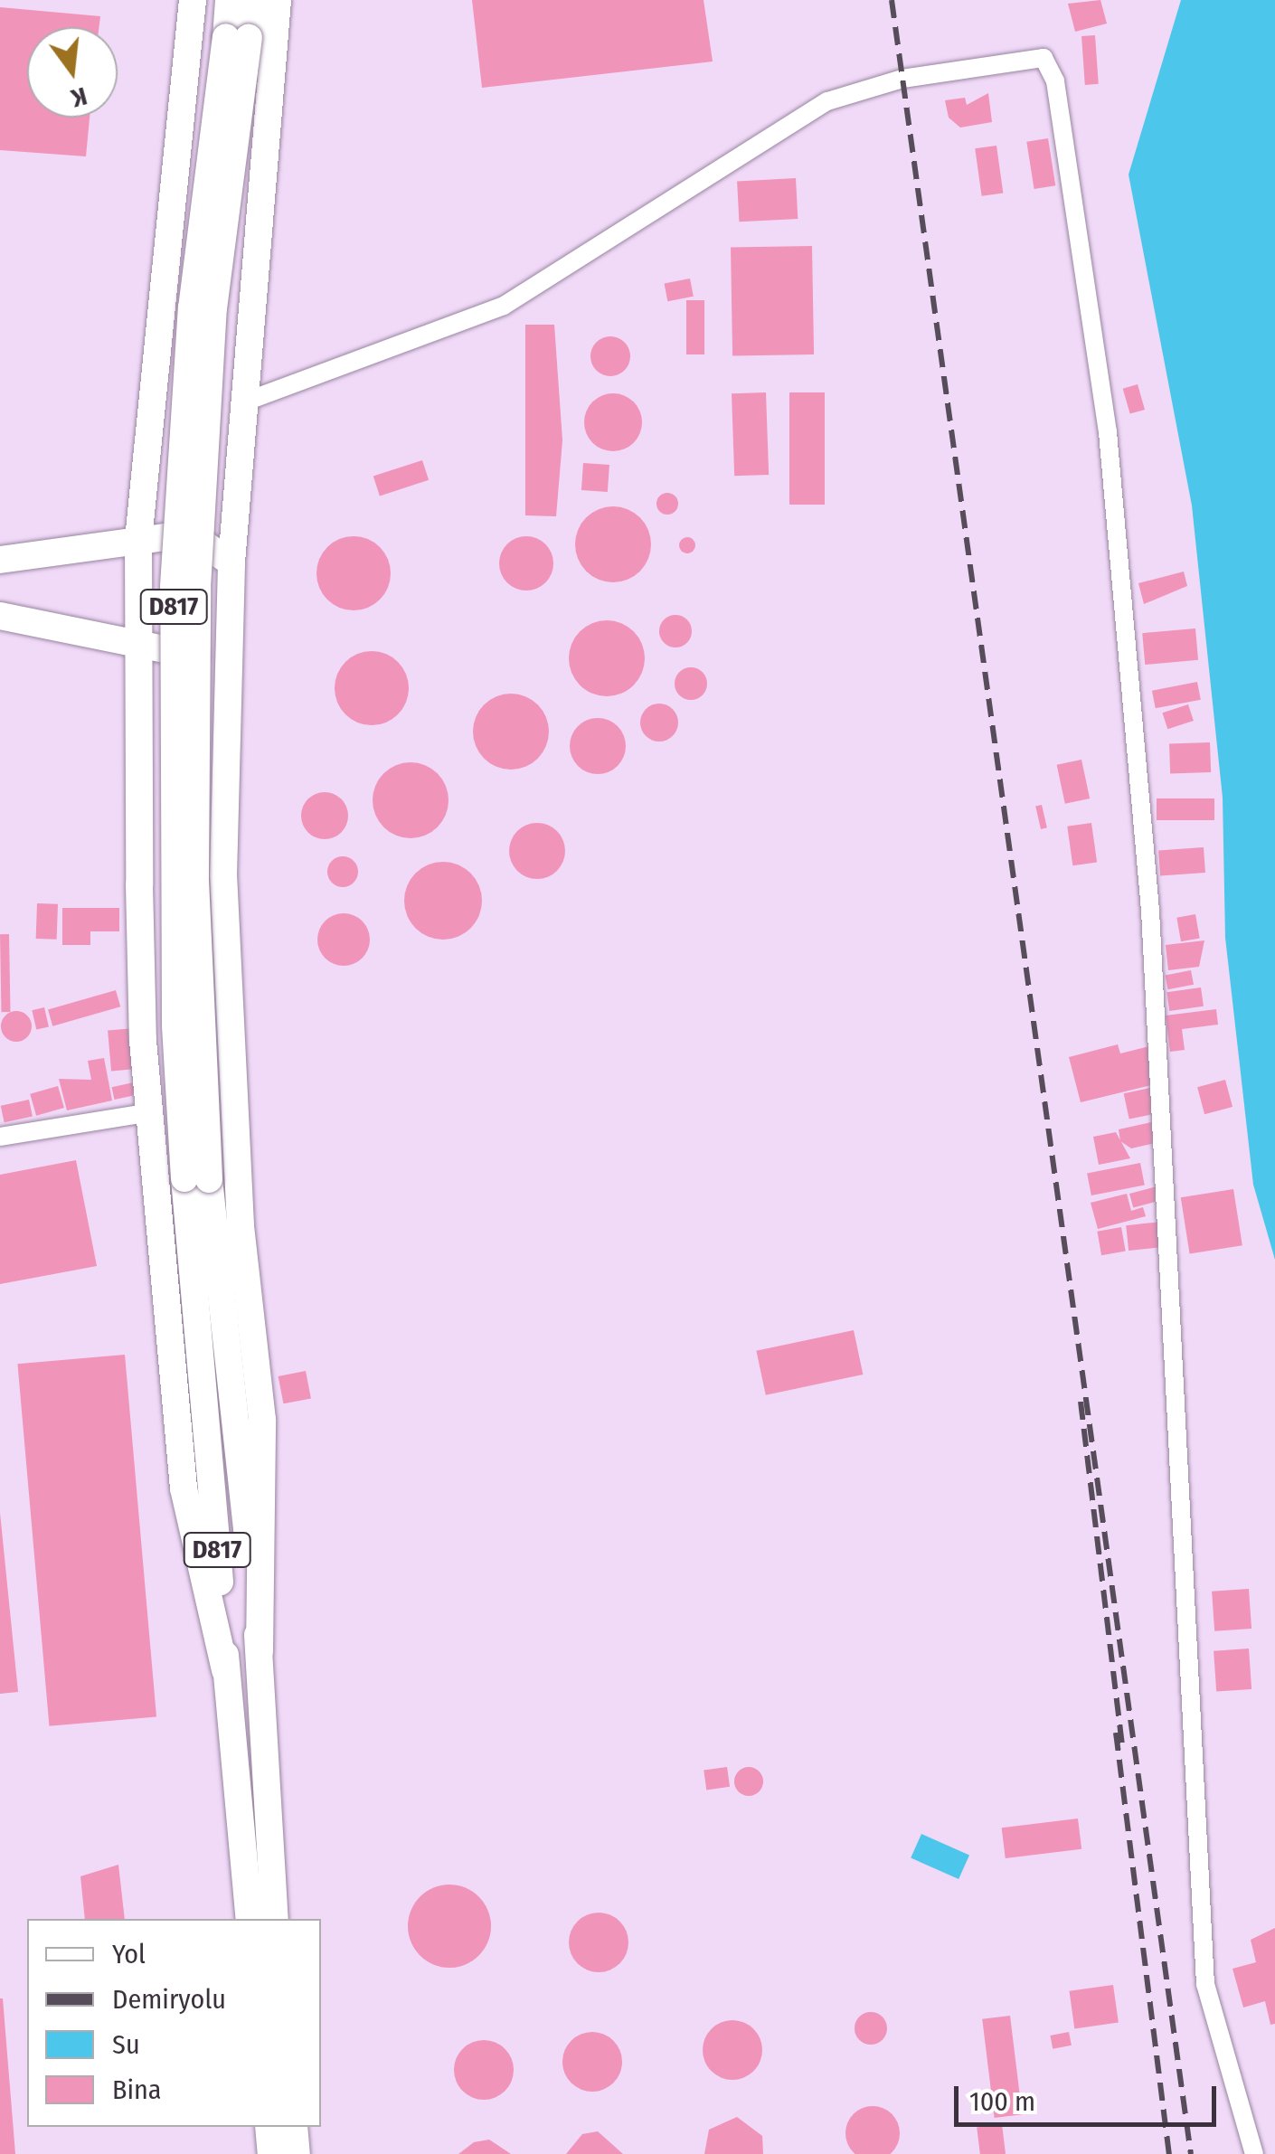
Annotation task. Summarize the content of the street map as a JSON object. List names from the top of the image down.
{
  "streets": {
    "highway": ["D817"]
  },
  "legend": [
    "Yol",
    "Demiryolu",
    "Su",
    "Bina"
  ],
  "scale_bar": "100 m",
  "north": "bottom"
}
